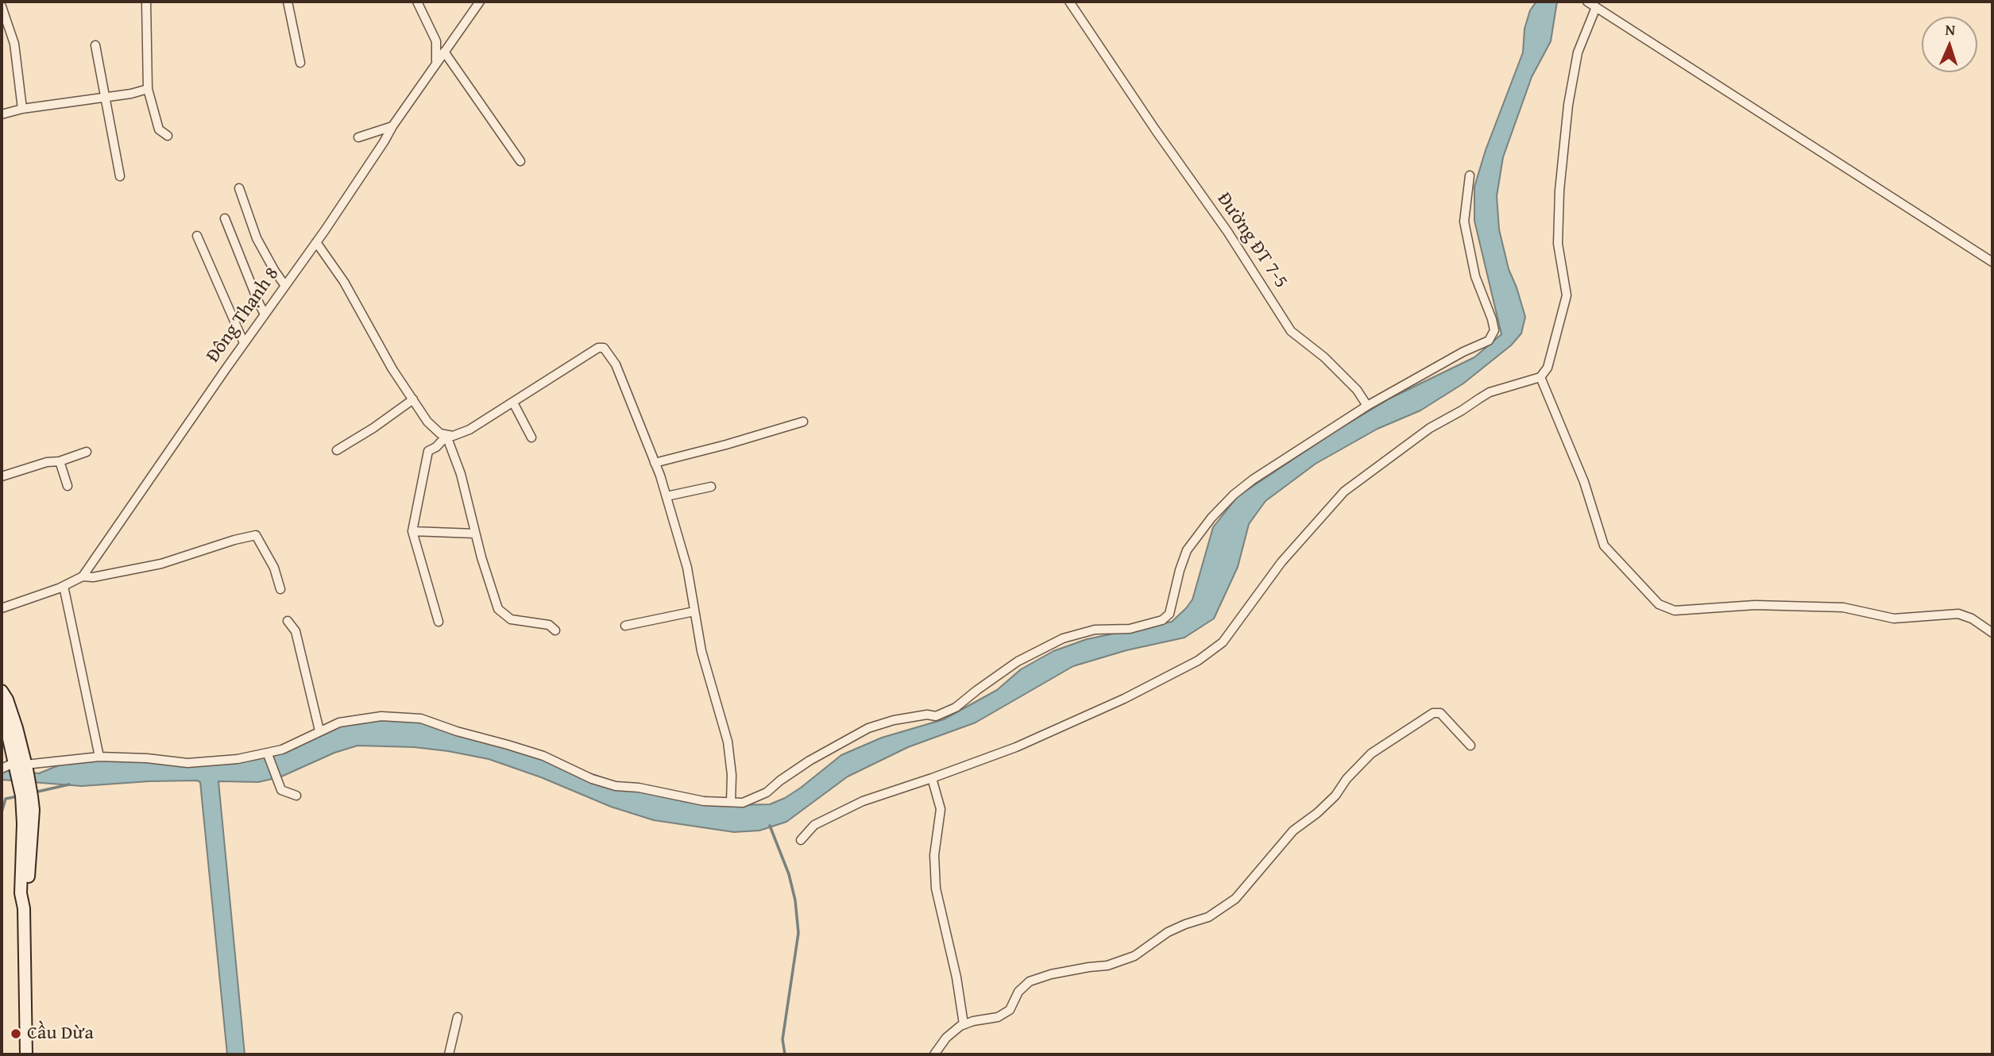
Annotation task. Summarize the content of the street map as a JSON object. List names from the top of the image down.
{
  "streets": {
    "street": ["Đường ĐT 7-5", "Đông Thạnh 8"]
  },
  "places": ["Cầu Dừa"],
  "north": "top"
}
